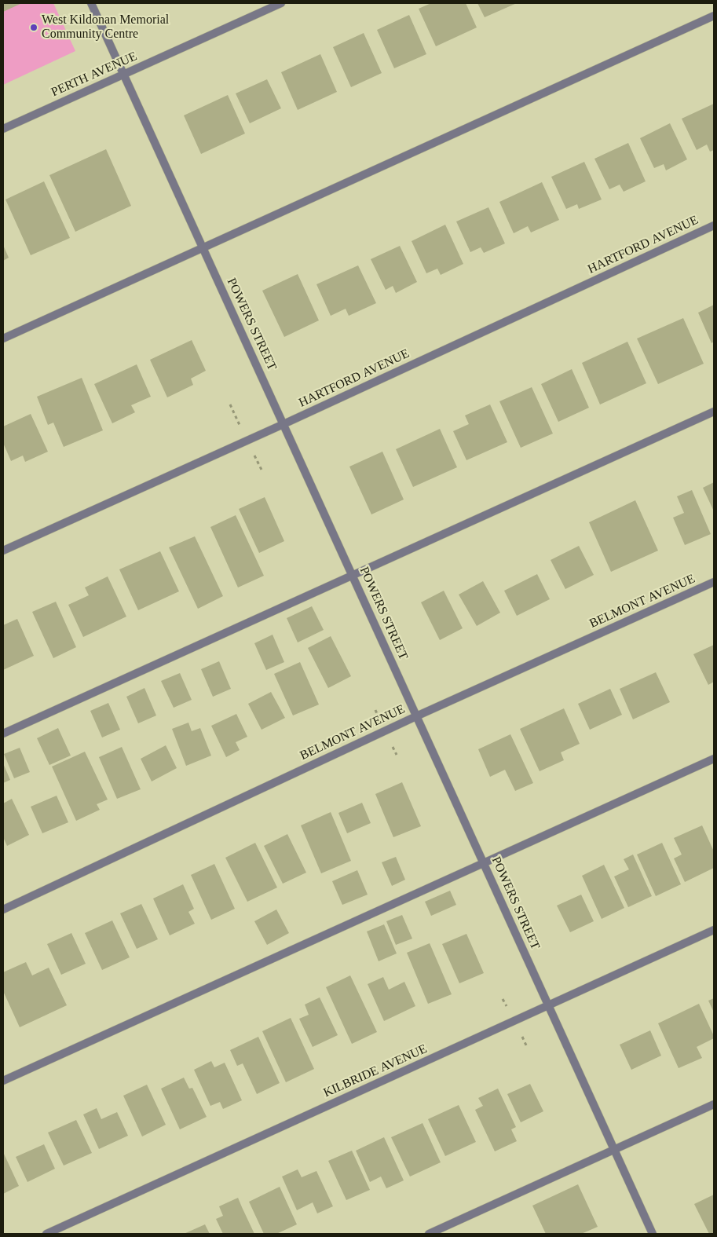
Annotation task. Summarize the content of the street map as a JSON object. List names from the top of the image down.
{
  "streets": {
    "street": [
      "PERTH AVENUE",
      "HARTFORD AVENUE",
      "POWERS STREET",
      "BELMONT AVENUE",
      "KILBRIDE AVENUE"
    ]
  },
  "crossings": [
    ["PERTH AVENUE", "POWERS STREET"],
    ["HARTFORD AVENUE", "POWERS STREET"],
    ["POWERS STREET", "BELMONT AVENUE"],
    ["POWERS STREET", "KILBRIDE AVENUE"]
  ],
  "places": ["West Kildonan Memorial Community Centre"]
}
